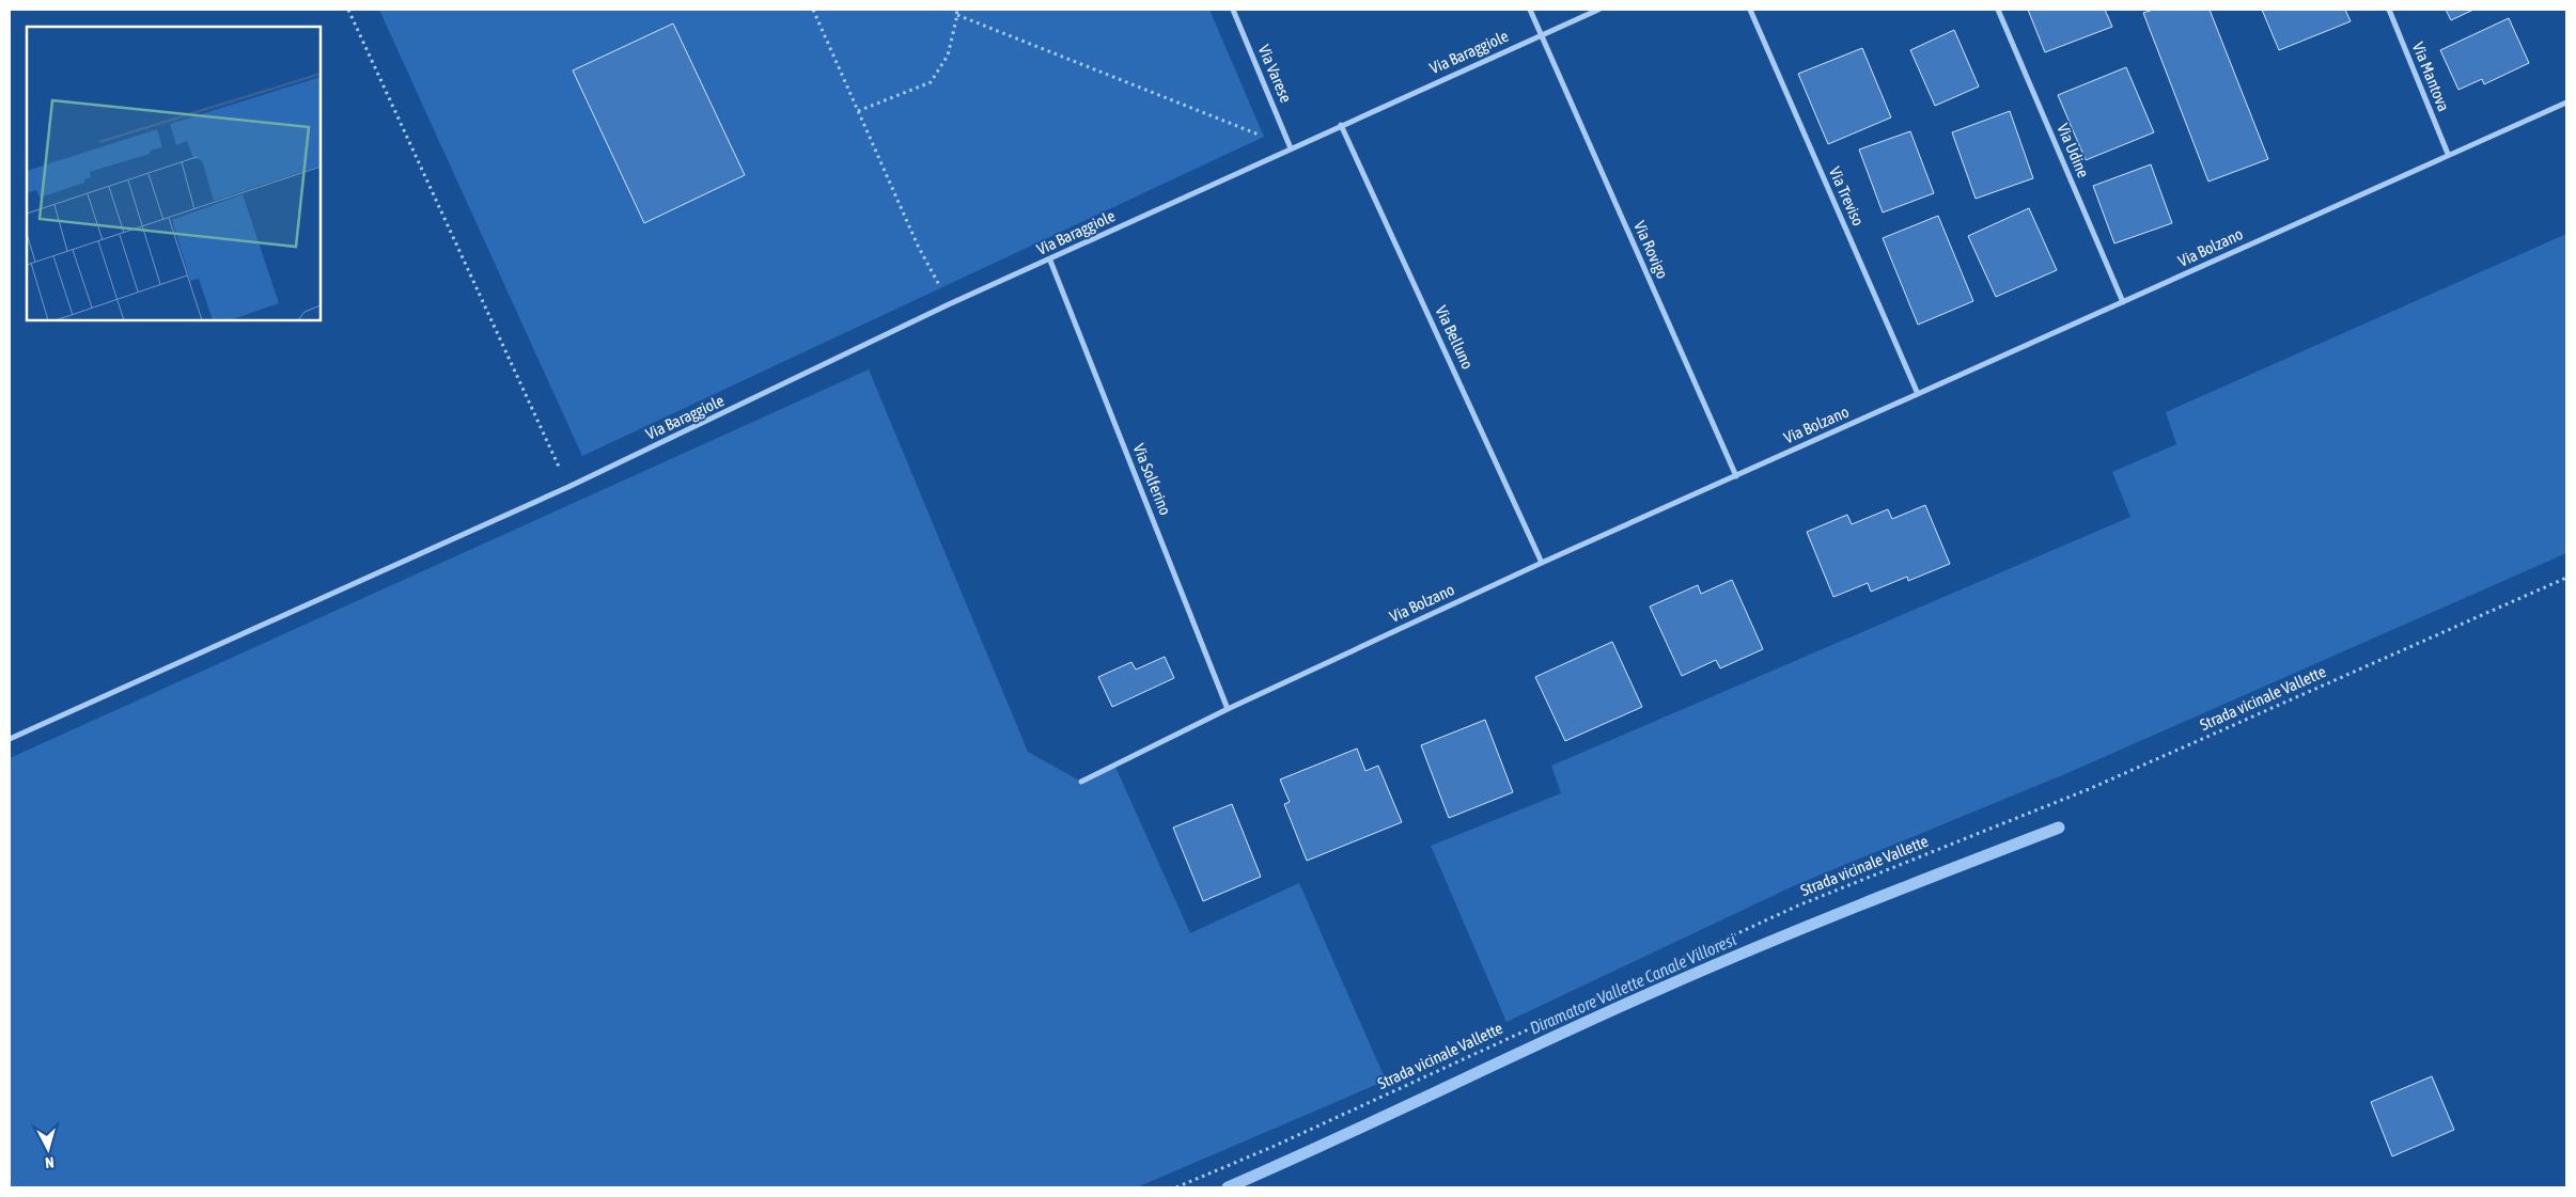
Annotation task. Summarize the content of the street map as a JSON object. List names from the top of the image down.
{
  "streets": {
    "street": [
      "Via Baraggiole",
      "Via Varese",
      "Via Mantova",
      "Via Udine",
      "Via Treviso",
      "Via Bolzano",
      "Via Rovigo",
      "Via Belluno",
      "Via Solferino"
    ],
    "path": ["Strada vicinale Vallette"]
  },
  "crossings": [
    ["Via Baraggiole", "Via Varese"],
    ["Via Baraggiole", "Via Rovigo"],
    ["Via Baraggiole", "Via Belluno"],
    ["Via Baraggiole", "Via Solferino"],
    ["Via Mantova", "Via Bolzano"],
    ["Via Udine", "Via Bolzano"],
    ["Via Treviso", "Via Bolzano"],
    ["Via Bolzano", "Via Rovigo"],
    ["Via Bolzano", "Via Belluno"],
    ["Via Bolzano", "Via Solferino"]
  ],
  "water": ["Diramatore Vallette Canale Villoresi"],
  "north": "bottom"
}
